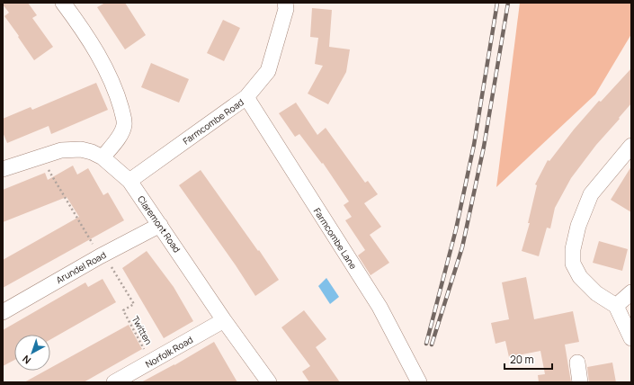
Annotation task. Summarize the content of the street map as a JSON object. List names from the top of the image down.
{
  "streets": {
    "street": [
      "Farmcombe Road",
      "Claremont Road",
      "Farmcombe Lane",
      "Arundel Road",
      "Norfolk Road"
    ],
    "path": ["Twitten"]
  },
  "crossings": [
    ["Farmcombe Road", "Claremont Road"],
    ["Farmcombe Road", "Farmcombe Lane"],
    ["Claremont Road", "Arundel Road"],
    ["Claremont Road", "Twitten"],
    ["Claremont Road", "Norfolk Road"],
    ["Arundel Road", "Twitten"],
    ["Twitten", "Norfolk Road"]
  ],
  "scale_bar": "20 m",
  "north": "bottom left"
}
